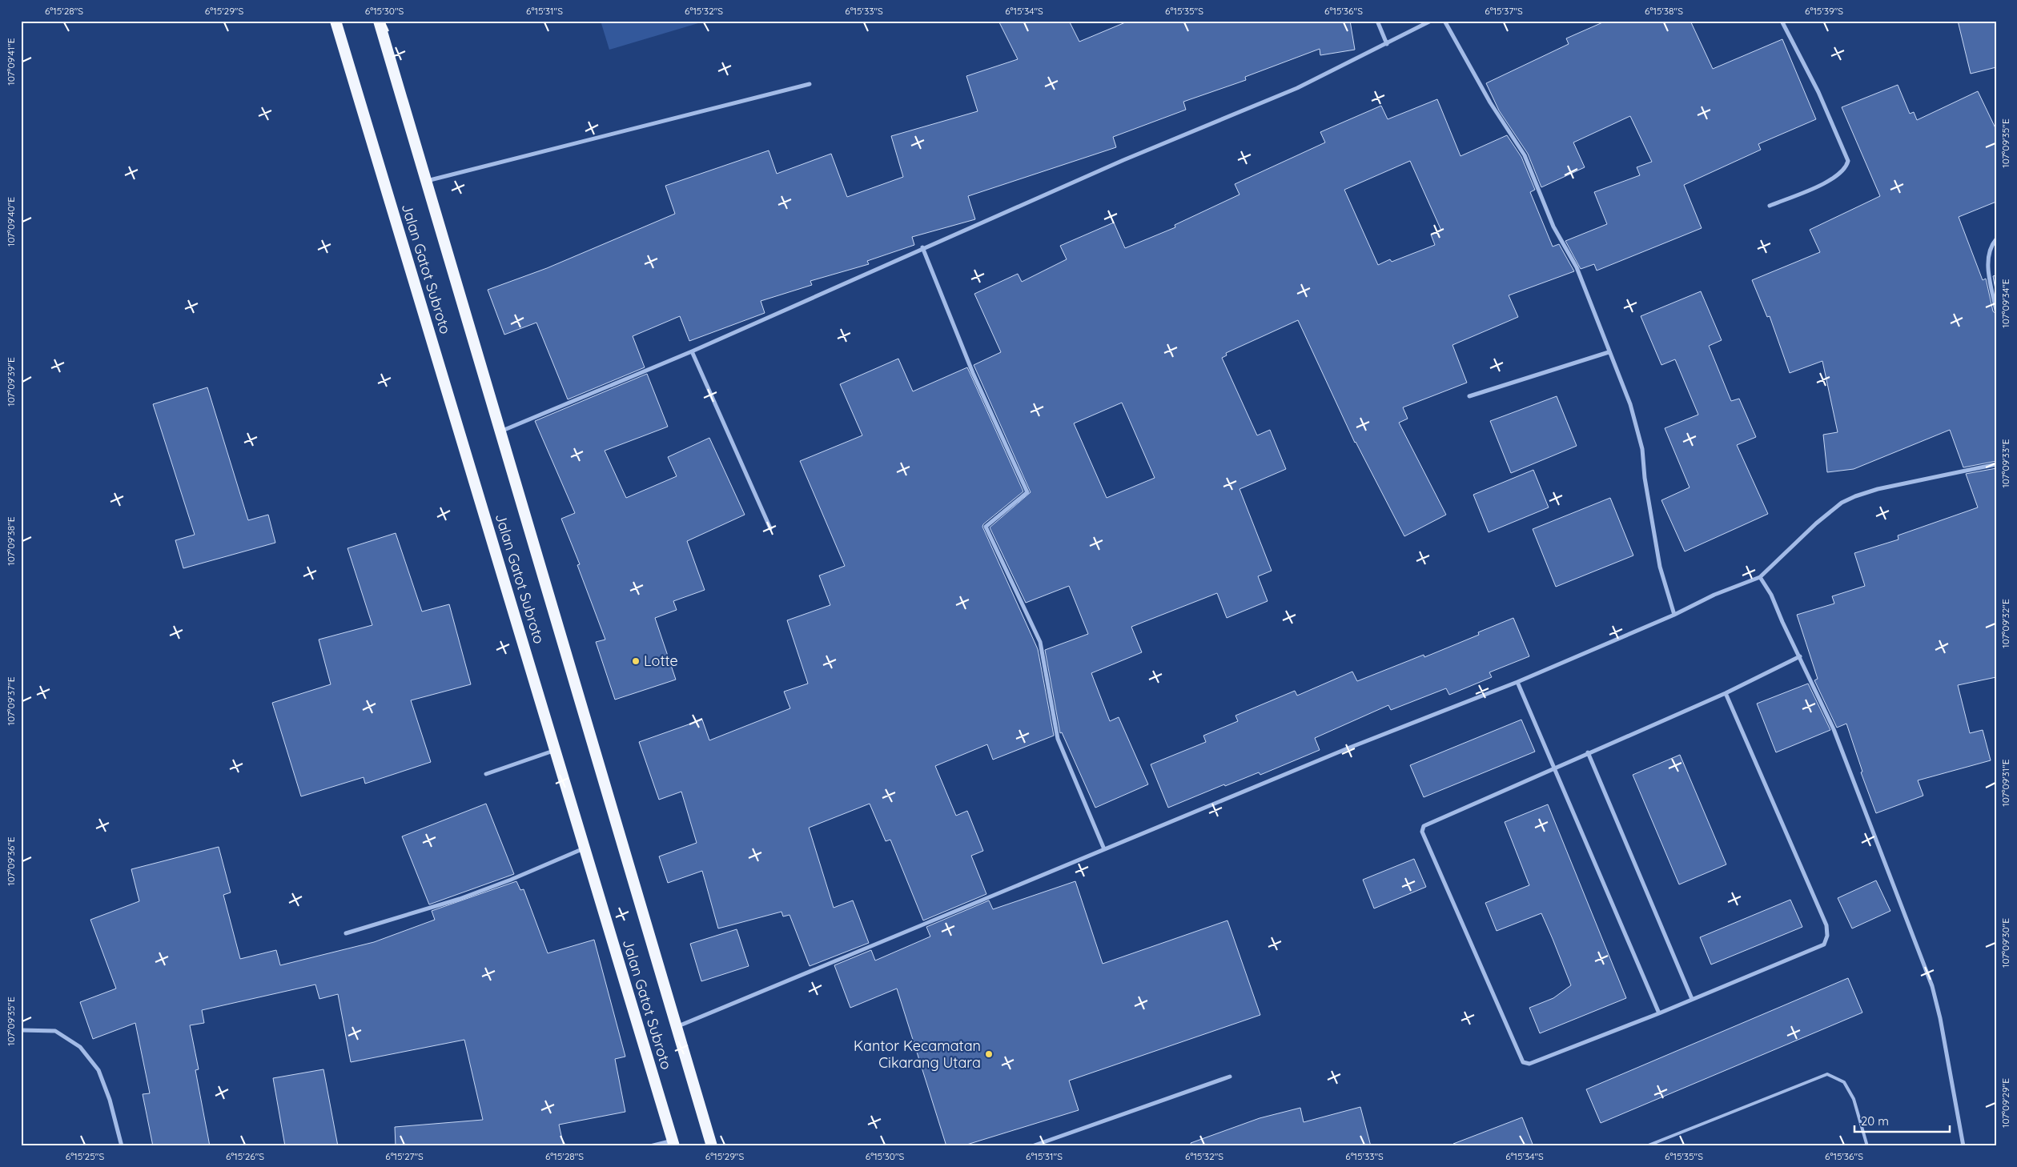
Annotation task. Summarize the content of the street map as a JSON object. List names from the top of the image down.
{
  "streets": {
    "highway": ["Jalan Gatot Subroto"]
  },
  "places": ["Lotte", "Kantor Kecamatan Cikarang Utara"],
  "scale_bar": "20 m",
  "coordinates": [
    "6°15'28\"S",
    "6°15'29\"S",
    "6°15'30\"S",
    "6°15'31\"S",
    "6°15'32\"S",
    "6°15'33\"S",
    "6°15'34\"S",
    "6°15'35\"S",
    "6°15'36\"S",
    "6°15'37\"S",
    "6°15'38\"S",
    "6°15'39\"S",
    "107°09'41\"E",
    "107°09'35\"E",
    "107°09'40\"E",
    "107°09'34\"E",
    "107°09'39\"E",
    "107°09'33\"E",
    "107°09'38\"E",
    "107°09'32\"E",
    "107°09'37\"E",
    "107°09'31\"E",
    "107°09'36\"E",
    "107°09'30\"E",
    "107°09'29\"E",
    "6°15'25\"S",
    "6°15'26\"S",
    "6°15'27\"S"
  ]
}
